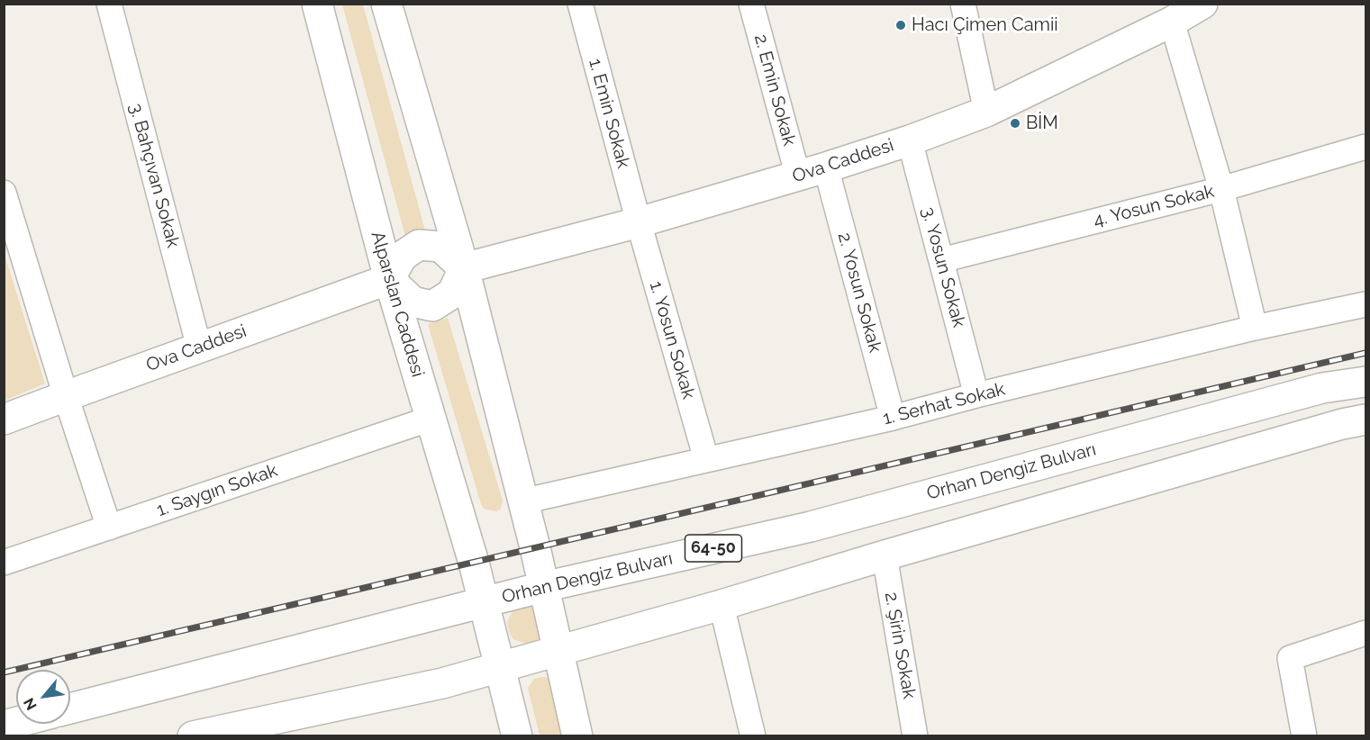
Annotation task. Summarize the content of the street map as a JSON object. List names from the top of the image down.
{
  "streets": {
    "main road": [
      "Ova Caddesi",
      "Alparslan Caddesi",
      "Orhan Dengiz Bulvarı",
      "64-50"
    ],
    "street": [
      "2. Emin Sokak",
      "1. Emin Sokak",
      "3. Bahçıvan Sokak",
      "4. Yosun Sokak",
      "3. Yosun Sokak",
      "2. Yosun Sokak",
      "1. Yosun Sokak",
      "1. Serhat Sokak",
      "1. Saygın Sokak",
      "2. Şirin Sokak"
    ]
  },
  "crossings": [
    ["2. Emin Sokak", "Ova Caddesi"],
    ["1. Emin Sokak", "Ova Caddesi"],
    ["1. Emin Sokak", "1. Yosun Sokak"],
    ["Ova Caddesi", "3. Bahçıvan Sokak"],
    ["Ova Caddesi", "3. Yosun Sokak"],
    ["Ova Caddesi", "2. Yosun Sokak"],
    ["Ova Caddesi", "Alparslan Caddesi"],
    ["Ova Caddesi", "1. Yosun Sokak"],
    ["4. Yosun Sokak", "3. Yosun Sokak"],
    ["3. Yosun Sokak", "1. Serhat Sokak"],
    ["2. Yosun Sokak", "1. Serhat Sokak"],
    ["Alparslan Caddesi", "Orhan Dengiz Bulvarı"],
    ["Alparslan Caddesi", "1. Saygın Sokak"],
    ["1. Yosun Sokak", "1. Serhat Sokak"]
  ],
  "places": ["Hacı Çimen Camii", "BİM"],
  "north": "bottom left"
}
